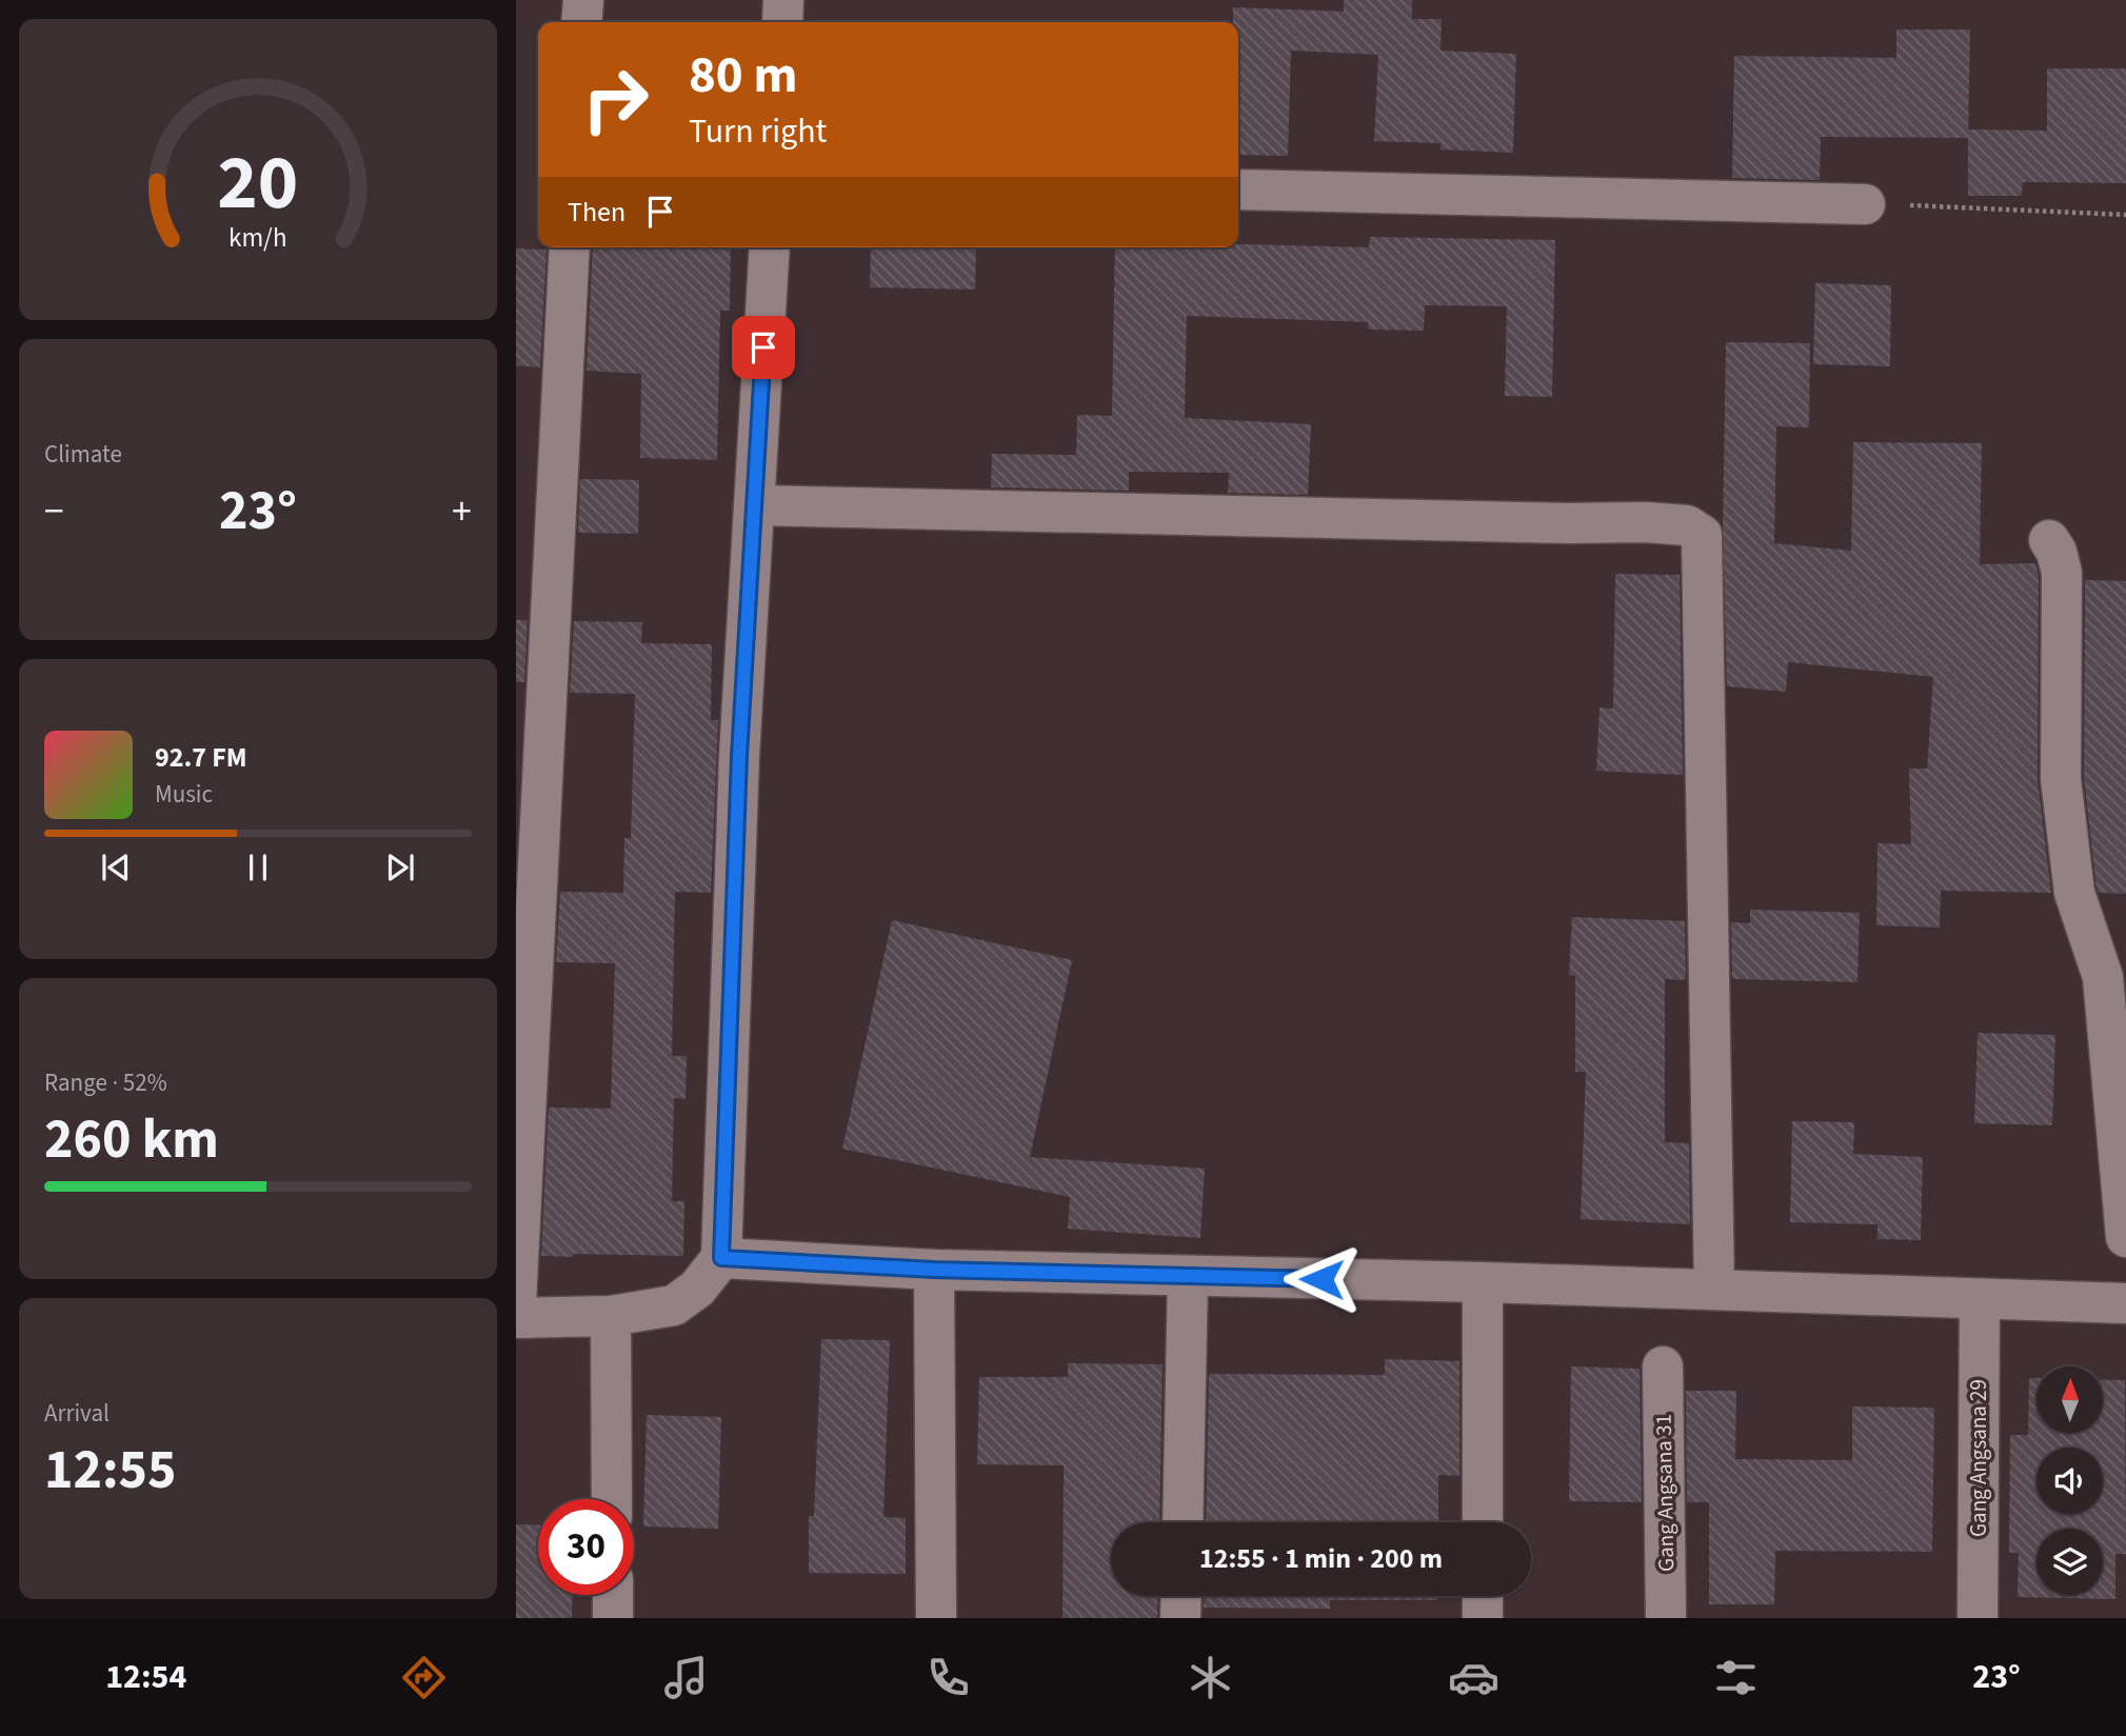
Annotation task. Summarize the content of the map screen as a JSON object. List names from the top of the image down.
{
  "streets": {
    "street": ["Gang Angsana 29", "Gang Angsana 31"]
  },
  "north": "top",
  "page": {
    "turn": ["80 m", "Turn right"],
    "then": "Then",
    "tile": [
      "Climate",
      ["Range · 52%", "260 km"],
      ["Arrival", "12:55"]
    ],
    "heat": ["−", "23°", "+"],
    "song": ["92.7 FM", "Music"],
    "limit": "30",
    "trip": "12:55 · 1 min · 200 m",
    "tabs": ["12:54", "23°"],
    "gauge": ["20", "km/h"]
  }
}
